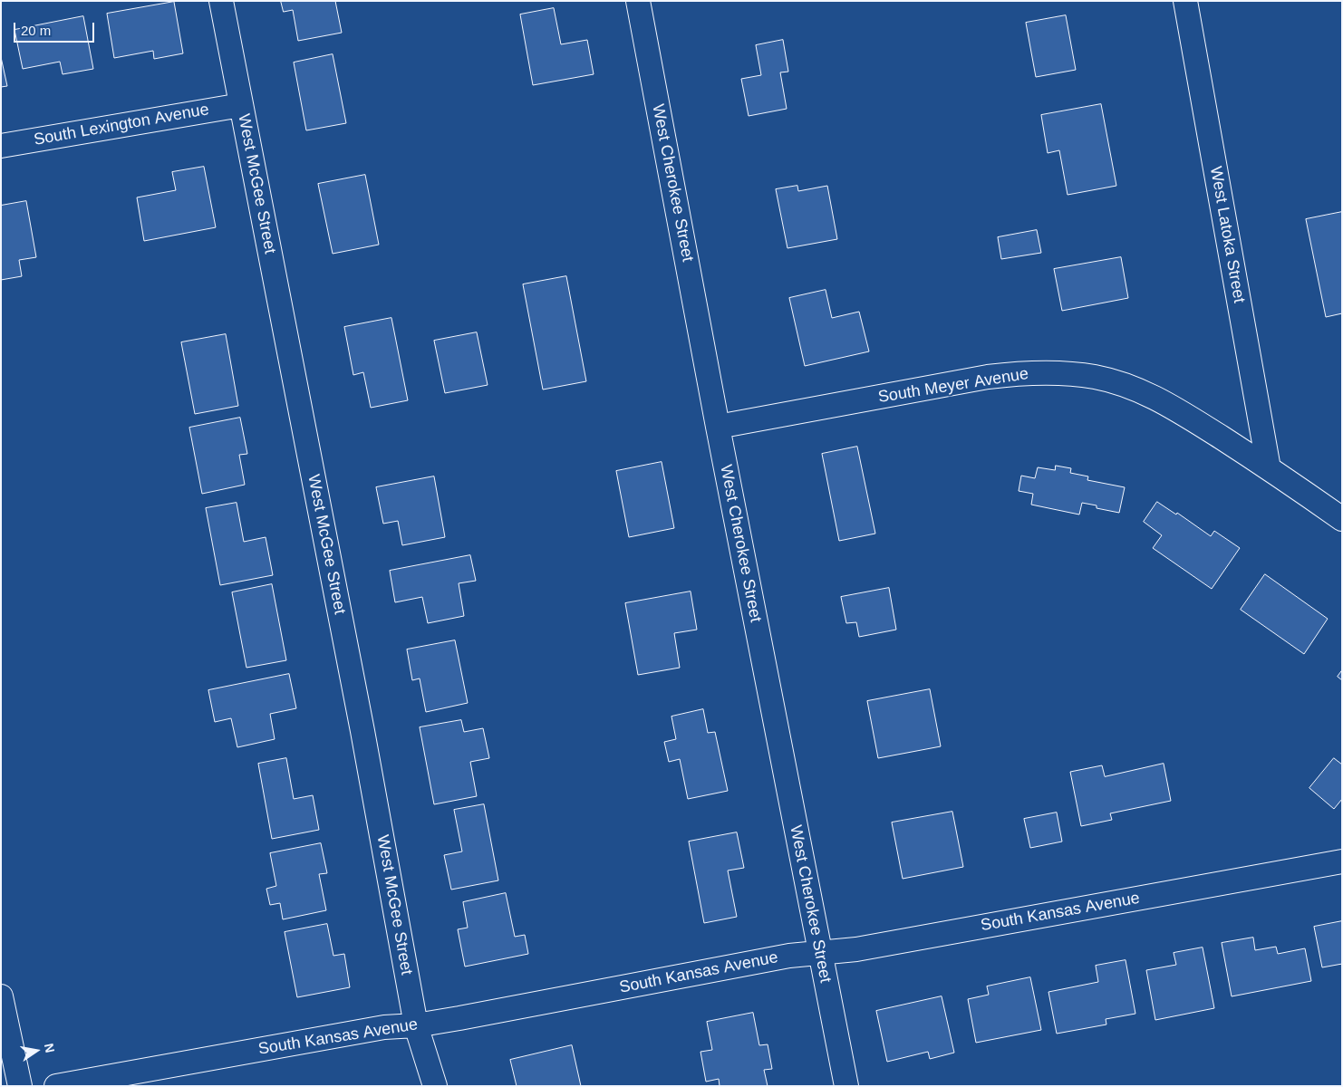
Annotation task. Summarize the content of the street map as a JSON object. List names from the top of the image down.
{
  "streets": {
    "street": [
      "South Lexington Avenue",
      "West Cherokee Street",
      "West McGee Street",
      "West Latoka Street",
      "South Meyer Avenue",
      "South Kansas Avenue"
    ]
  },
  "crossings": [
    ["South Lexington Avenue", "West McGee Street"],
    ["West Cherokee Street", "South Meyer Avenue"],
    ["West Cherokee Street", "South Kansas Avenue"],
    ["West McGee Street", "South Kansas Avenue"],
    ["West Latoka Street", "South Meyer Avenue"]
  ],
  "scale_bar": "20 m",
  "north": "right"
}
